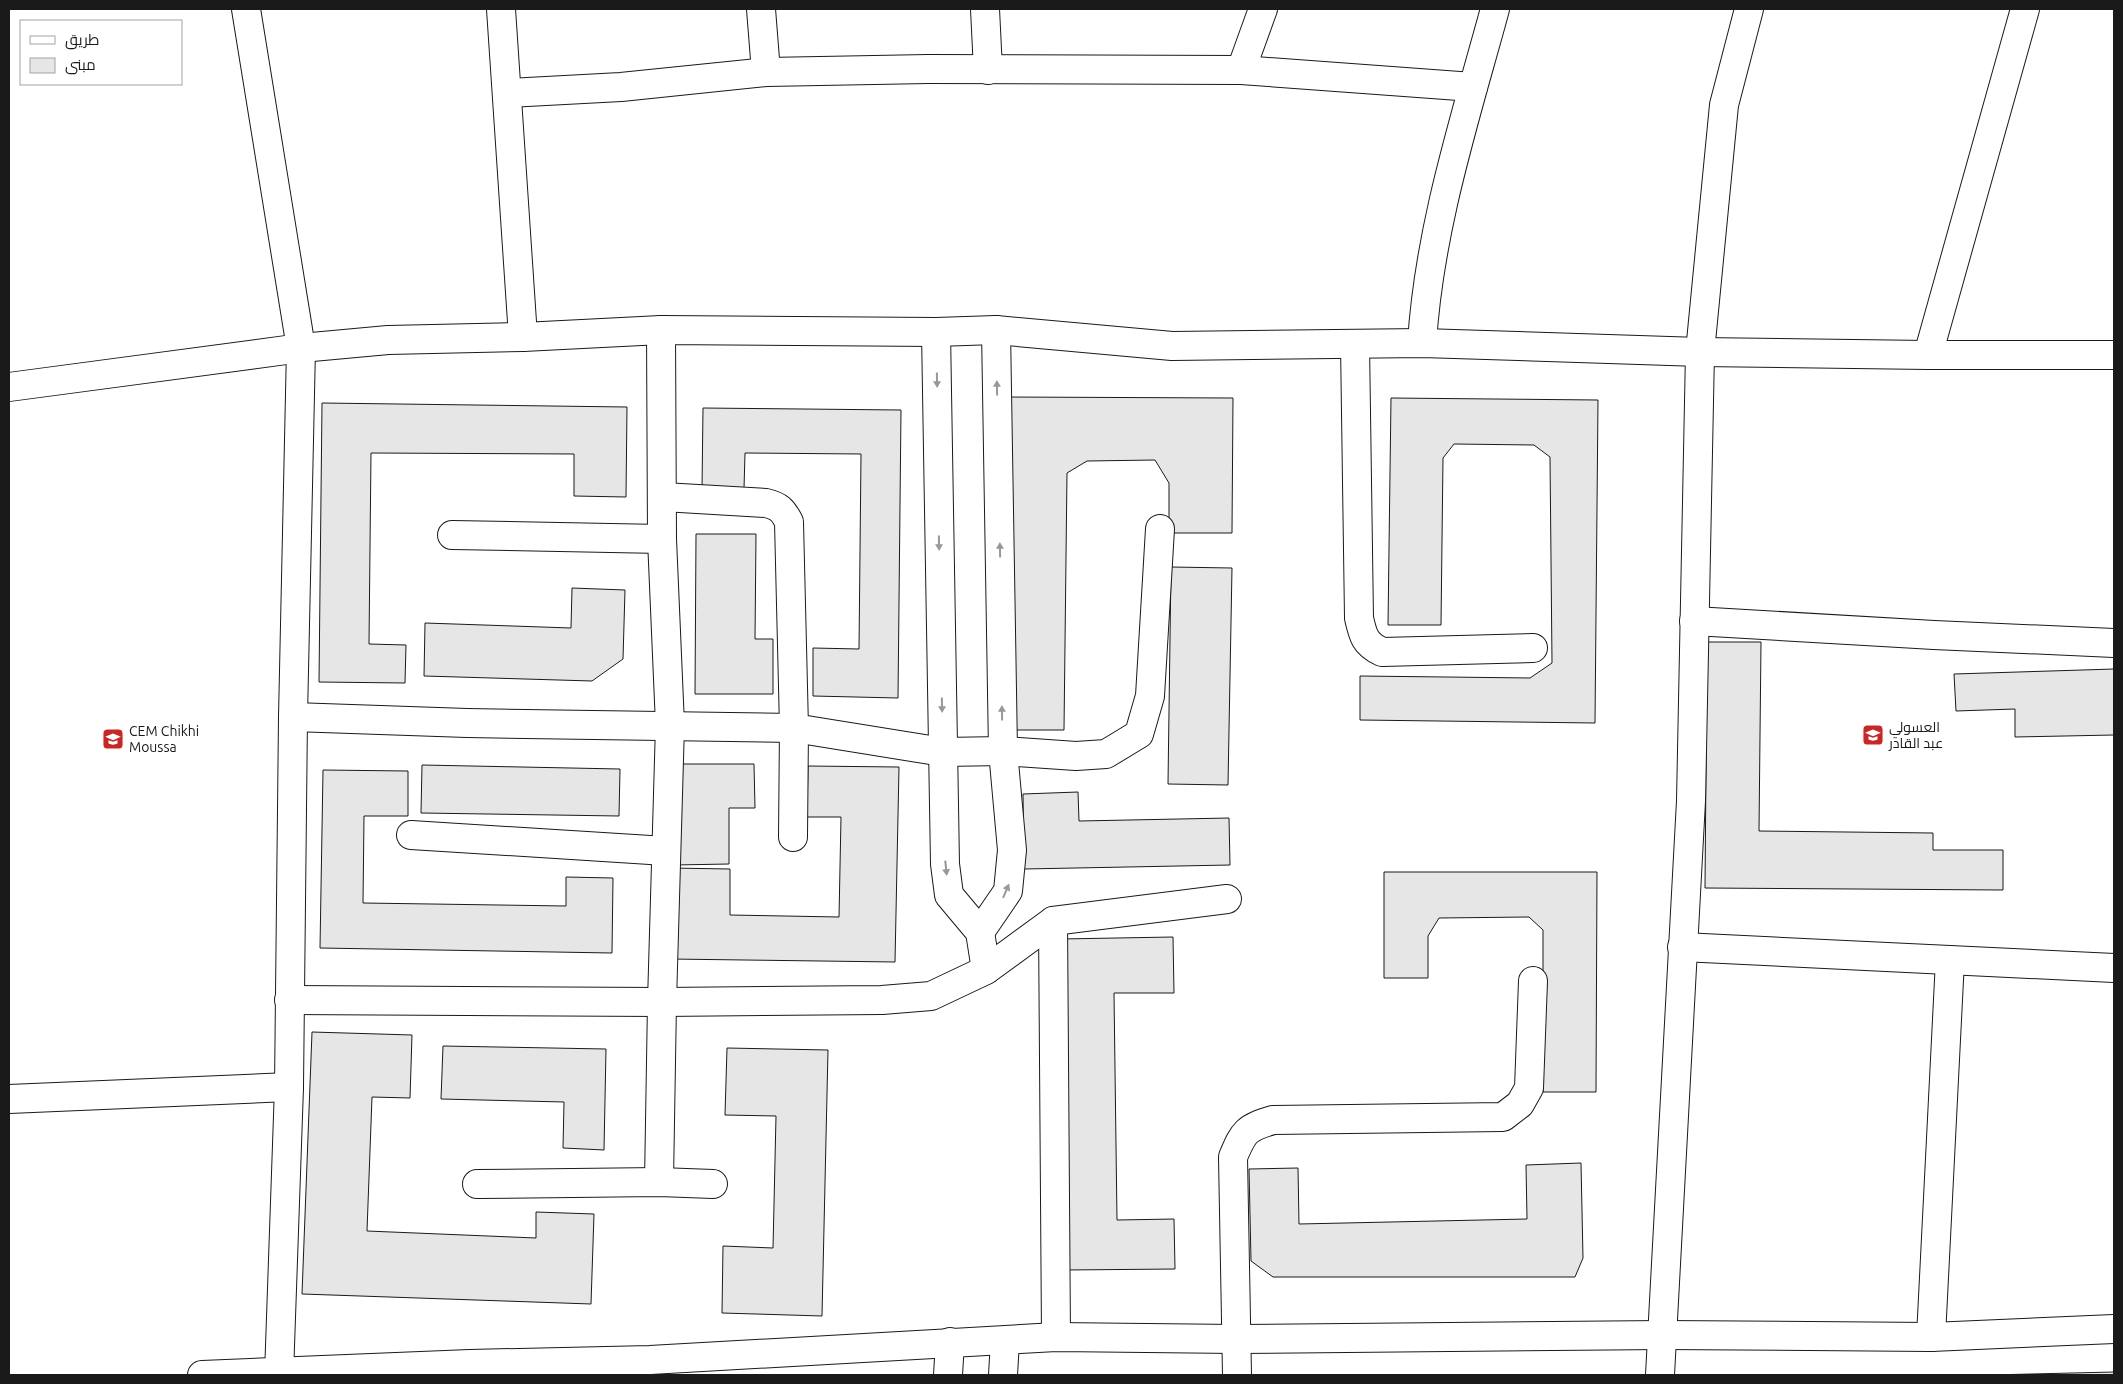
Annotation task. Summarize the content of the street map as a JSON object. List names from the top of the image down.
{
  "places": {
    "school or university": ["العسولي عبد القادر", "CEM Chikhi Moussa"]
  },
  "legend": ["طريق", "مبنى"]
}
